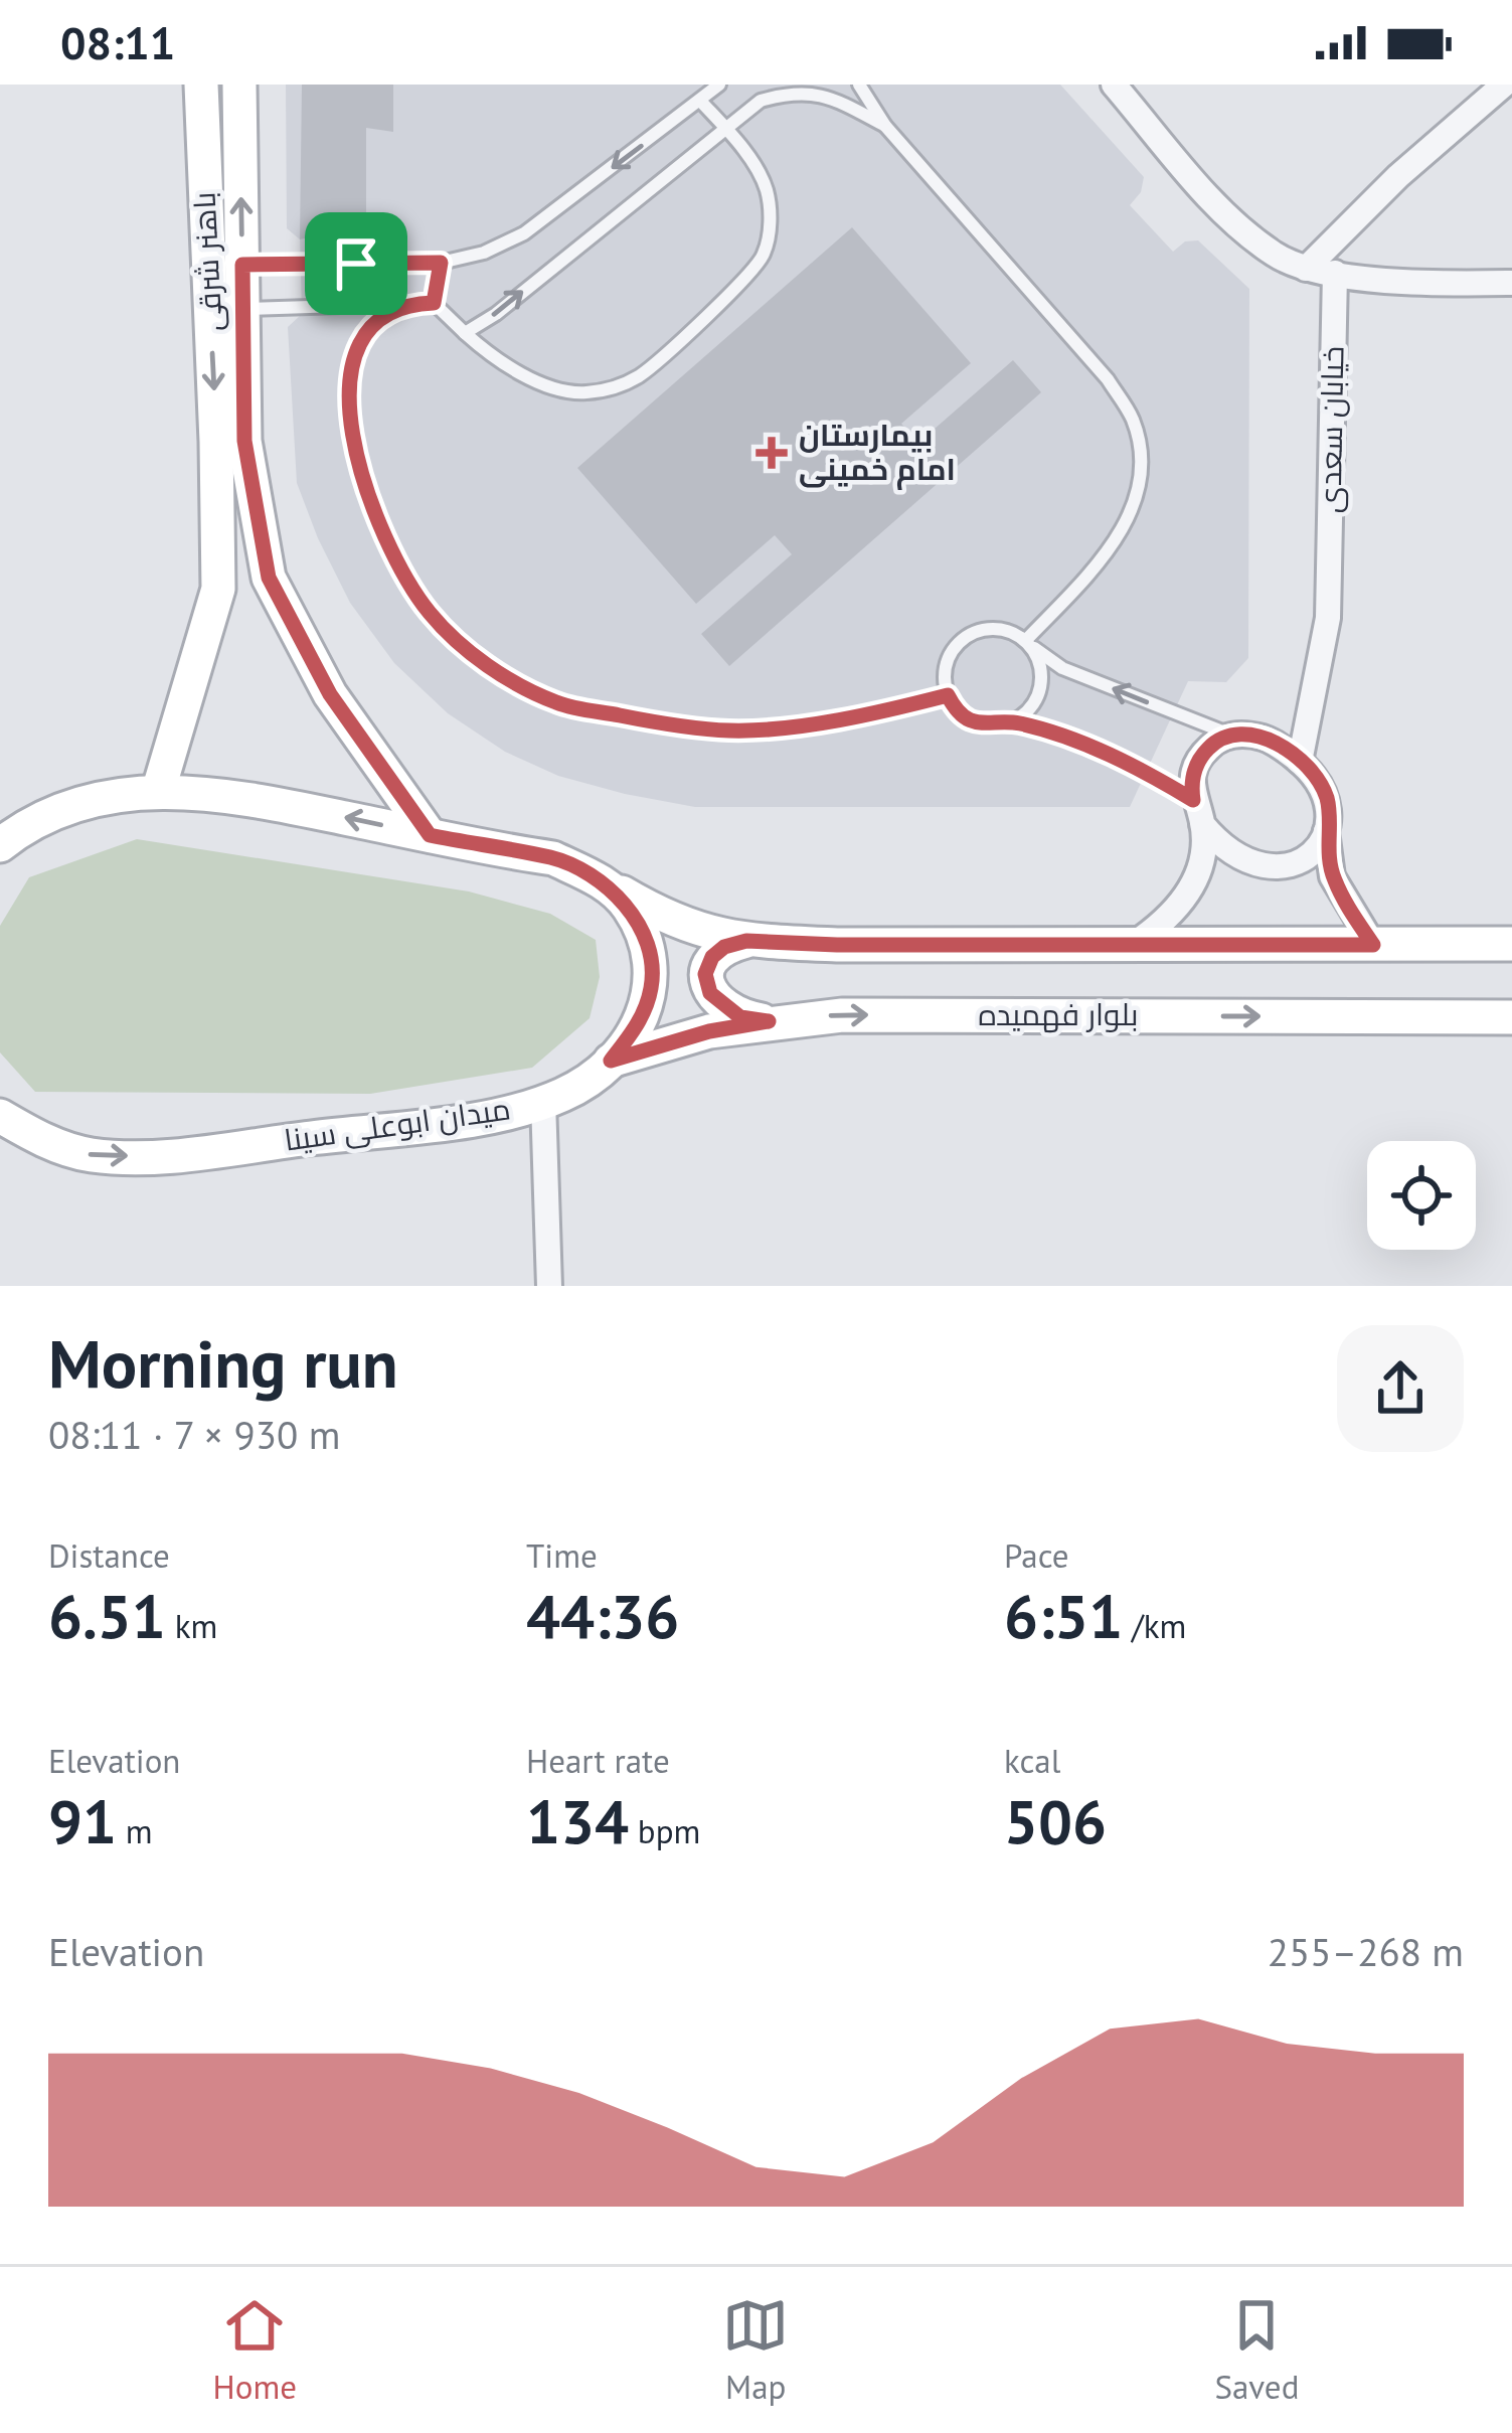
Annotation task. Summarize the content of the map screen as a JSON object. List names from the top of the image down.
{
  "streets": {
    "main road": ["باهنر شرقی", "بلوار فهمیده", "میدان ابوعلی سینا"],
    "street": ["خیابان سعدی"]
  },
  "crossings": [
    ["باهنر شرقی", "میدان ابوعلی سینا"],
    ["بلوار فهمیده", "میدان ابوعلی سینا"]
  ],
  "places": {
    "health": ["بیمارستان امام خمینی"]
  },
  "page": {
    "status": "08:11",
    "heading": ["Morning run", "08:11 · 7 × 930 m"],
    "stats": [
      ["Distance", "6.51 km"],
      ["Time", "44:36"],
      ["Pace", "6:51 /km"],
      ["Elevation", "91 m"],
      ["Heart rate", "134 bpm"],
      ["kcal", "506"]
    ],
    "chart": ["Elevation", "255–268 m"],
    "tabs": ["Home", "Map", "Saved"]
  }
}
